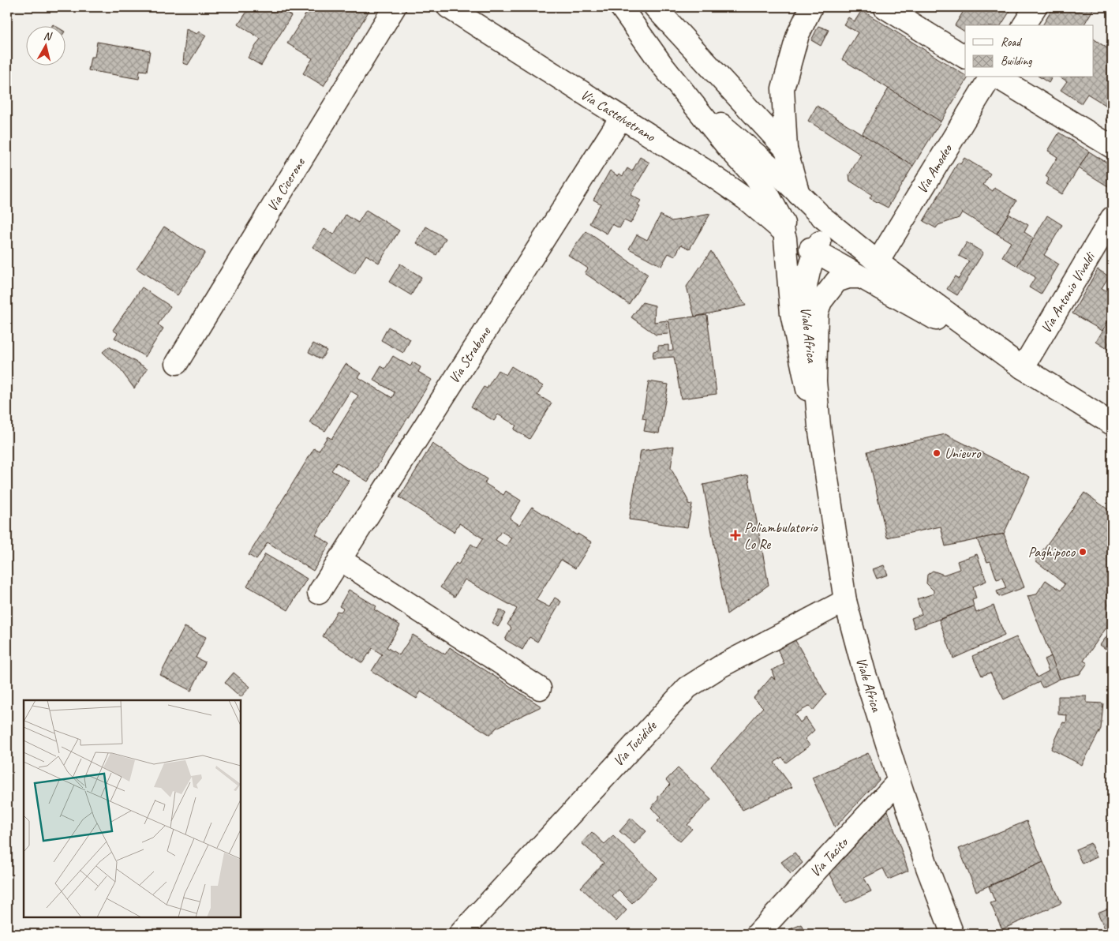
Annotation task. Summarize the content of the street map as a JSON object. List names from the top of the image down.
{
  "streets": {
    "street": [
      "Via Castelvetrano",
      "Via Amodeo",
      "Via Cicerone",
      "Via Antonio Vivaldi",
      "Viale Africa",
      "Via Strabone",
      "Via Tucidide",
      "Via Tacito"
    ]
  },
  "crossings": [
    ["Via Castelvetrano", "Viale Africa"],
    ["Via Castelvetrano", "Via Strabone"],
    ["Viale Africa", "Via Tucidide"],
    ["Viale Africa", "Via Tacito"]
  ],
  "places": {
    "other": ["Unieuro", "Paghipoco"],
    "health": ["Poliambulatorio Lo Re"]
  },
  "legend": ["Road", "Building"],
  "north": "top"
}
